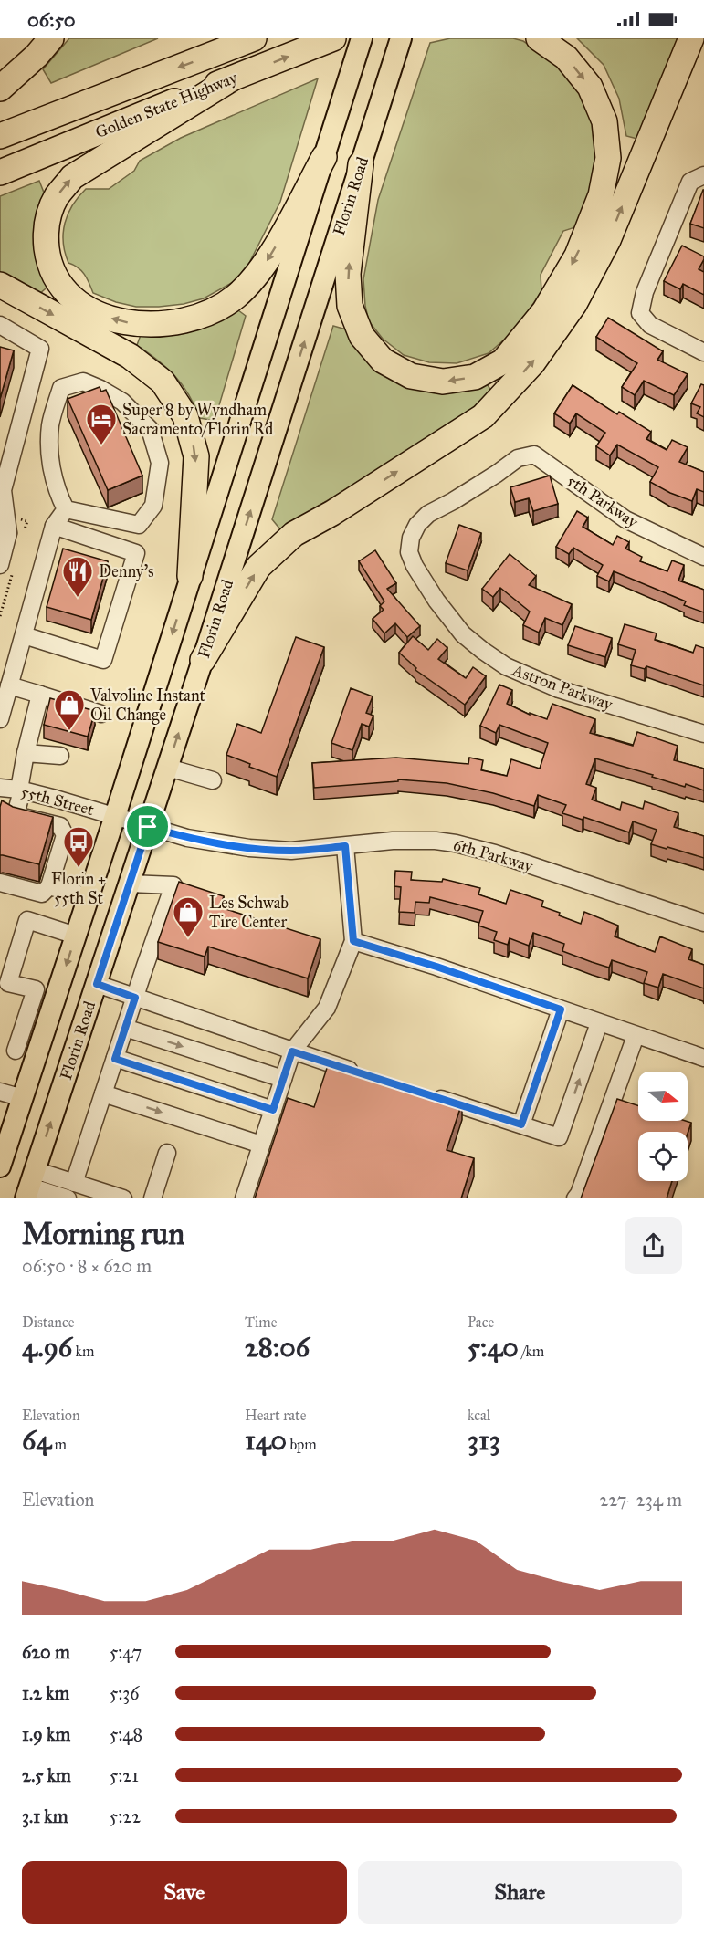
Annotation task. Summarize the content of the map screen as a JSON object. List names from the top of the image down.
{
  "streets": {
    "highway": ["Golden State Highway"],
    "main road": ["Florin Road"],
    "street": [
      "5th Parkway",
      "Astron Parkway",
      "55th Street",
      "6th Parkway"
    ]
  },
  "crossings": [
    ["Florin Road", "55th Street"],
    ["Florin Road", "6th Parkway"],
    ["5th Parkway", "Astron Parkway"],
    ["55th Street", "6th Parkway"]
  ],
  "places": {
    "hotel": ["Super 8 by Wyndham Sacramento/Florin Rd"],
    "restaurant": ["Denny's"],
    "shop": ["Valvoline Instant Oil Change", "Les Schwab Tire Center"],
    "bus stop": ["Florin + 55th St"]
  },
  "north": "right",
  "page": {
    "status": "06:50",
    "heading": ["Morning run", "06:50 · 8 × 620 m"],
    "stats": [
      ["Distance", "4.96 km"],
      ["Time", "28:06"],
      ["Pace", "5:40 /km"],
      ["Elevation", "64 m"],
      ["Heart rate", "140 bpm"],
      ["kcal", "313"]
    ],
    "chart": ["Elevation", "227–234 m"],
    "list": [
      {
        "name": "620 m",
        "note": "5:47"
      },
      {
        "name": "1.2 km",
        "note": "5:36"
      },
      {
        "name": "1.9 km",
        "note": "5:48"
      },
      {
        "name": "2.5 km",
        "note": "5:21"
      },
      {
        "name": "3.1 km",
        "note": "5:22"
      }
    ],
    "buttons": ["Save", "Share"]
  }
}
